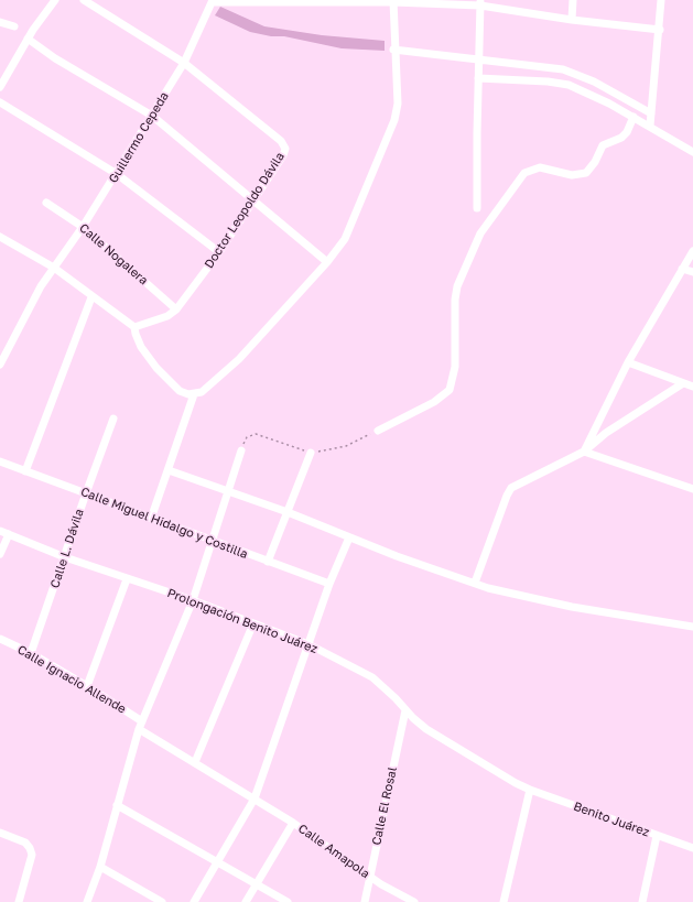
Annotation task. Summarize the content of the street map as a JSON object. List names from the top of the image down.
{
  "streets": {
    "street": [
      "Guillermo Cepeda",
      "Doctor Leopoldo Dávila",
      "Calle Nogalera",
      "Calle Miguel Hidalgo y Costilla",
      "Calle L. Dávila",
      "Prolongación Benito Juárez",
      "Calle Ignacio Allende",
      "Calle El Rosal",
      "Benito Juárez",
      "Calle Amapola"
    ]
  },
  "crossings": [
    ["Guillermo Cepeda", "Doctor Leopoldo Dávila"],
    ["Guillermo Cepeda", "Calle Nogalera"],
    ["Doctor Leopoldo Dávila", "Calle Nogalera"],
    ["Calle Miguel Hidalgo y Costilla", "Calle L. Dávila"],
    ["Calle L. Dávila", "Prolongación Benito Juárez"],
    ["Calle L. Dávila", "Calle Ignacio Allende"],
    ["Prolongación Benito Juárez", "Calle El Rosal"],
    ["Prolongación Benito Juárez", "Benito Juárez"],
    ["Calle Ignacio Allende", "Calle Amapola"],
    ["Calle El Rosal", "Calle Amapola"]
  ]
}
